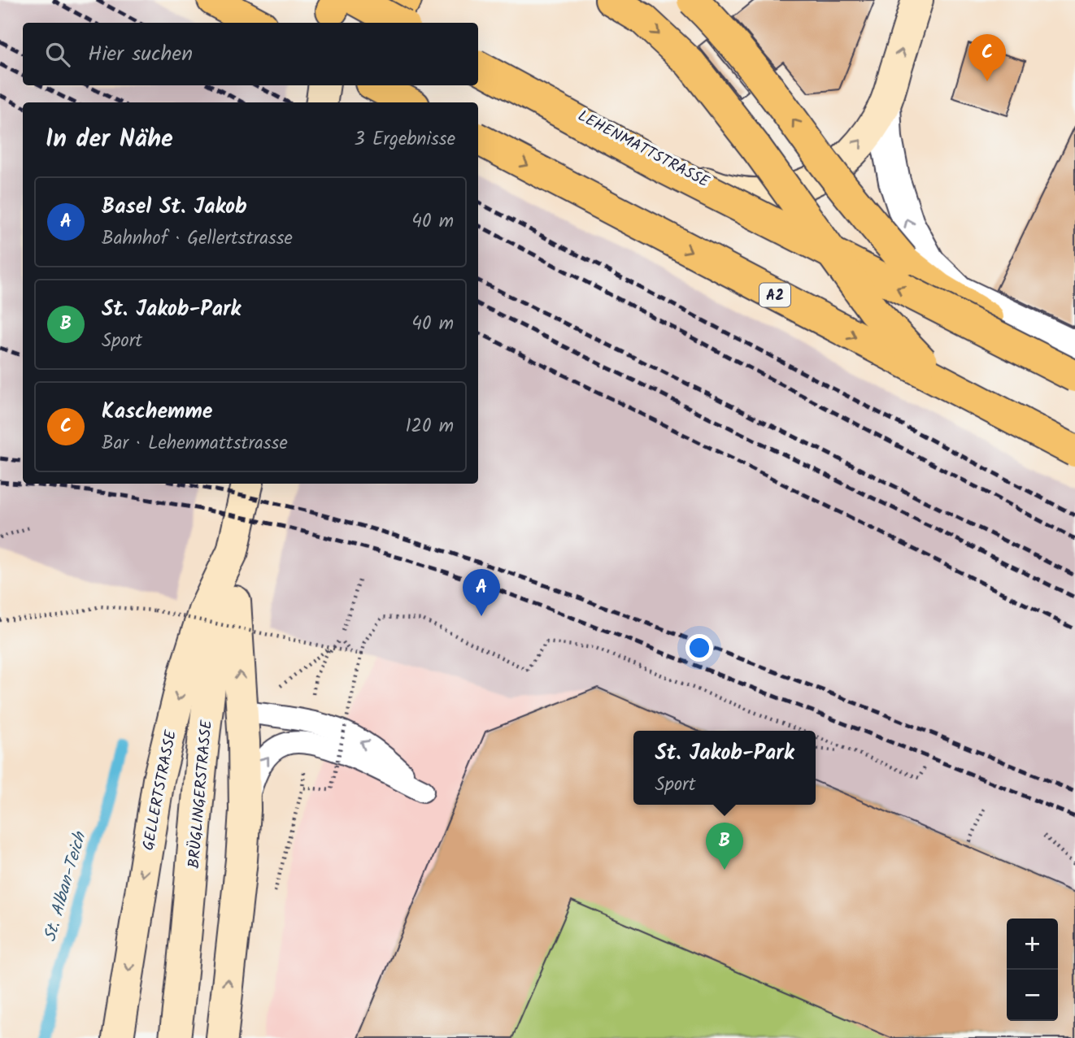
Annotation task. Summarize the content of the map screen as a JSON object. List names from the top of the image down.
{
  "streets": {
    "highway": ["A2"],
    "main road": ["LEHENMATTSTRASSE", "GELLERTSTRASSE", "BRÜGLINGERSTRASSE"]
  },
  "crossings": [
    ["GELLERTSTRASSE", "BRÜGLINGERSTRASSE"]
  ],
  "water": ["St. Alban-Teich"],
  "page": {
    "search": "Hier suchen",
    "pins": ["C", "A", "B"],
    "heading": ["In der Nähe", "3 Ergebnisse"],
    "list": [
      {
        "mark": "A",
        "name": "Basel St. Jakob",
        "note": "Bahnhof · Gellertstrasse",
        "value": "40 m"
      },
      {
        "mark": "B",
        "name": "St. Jakob-Park",
        "note": "Sport",
        "value": "40 m"
      },
      {
        "mark": "C",
        "name": "Kaschemme",
        "note": "Bar · Lehenmattstrasse",
        "value": "120 m"
      }
    ],
    "popup": ["St. Jakob-Park", "Sport"],
    "map_buttons": ["+", "−"]
  }
}
